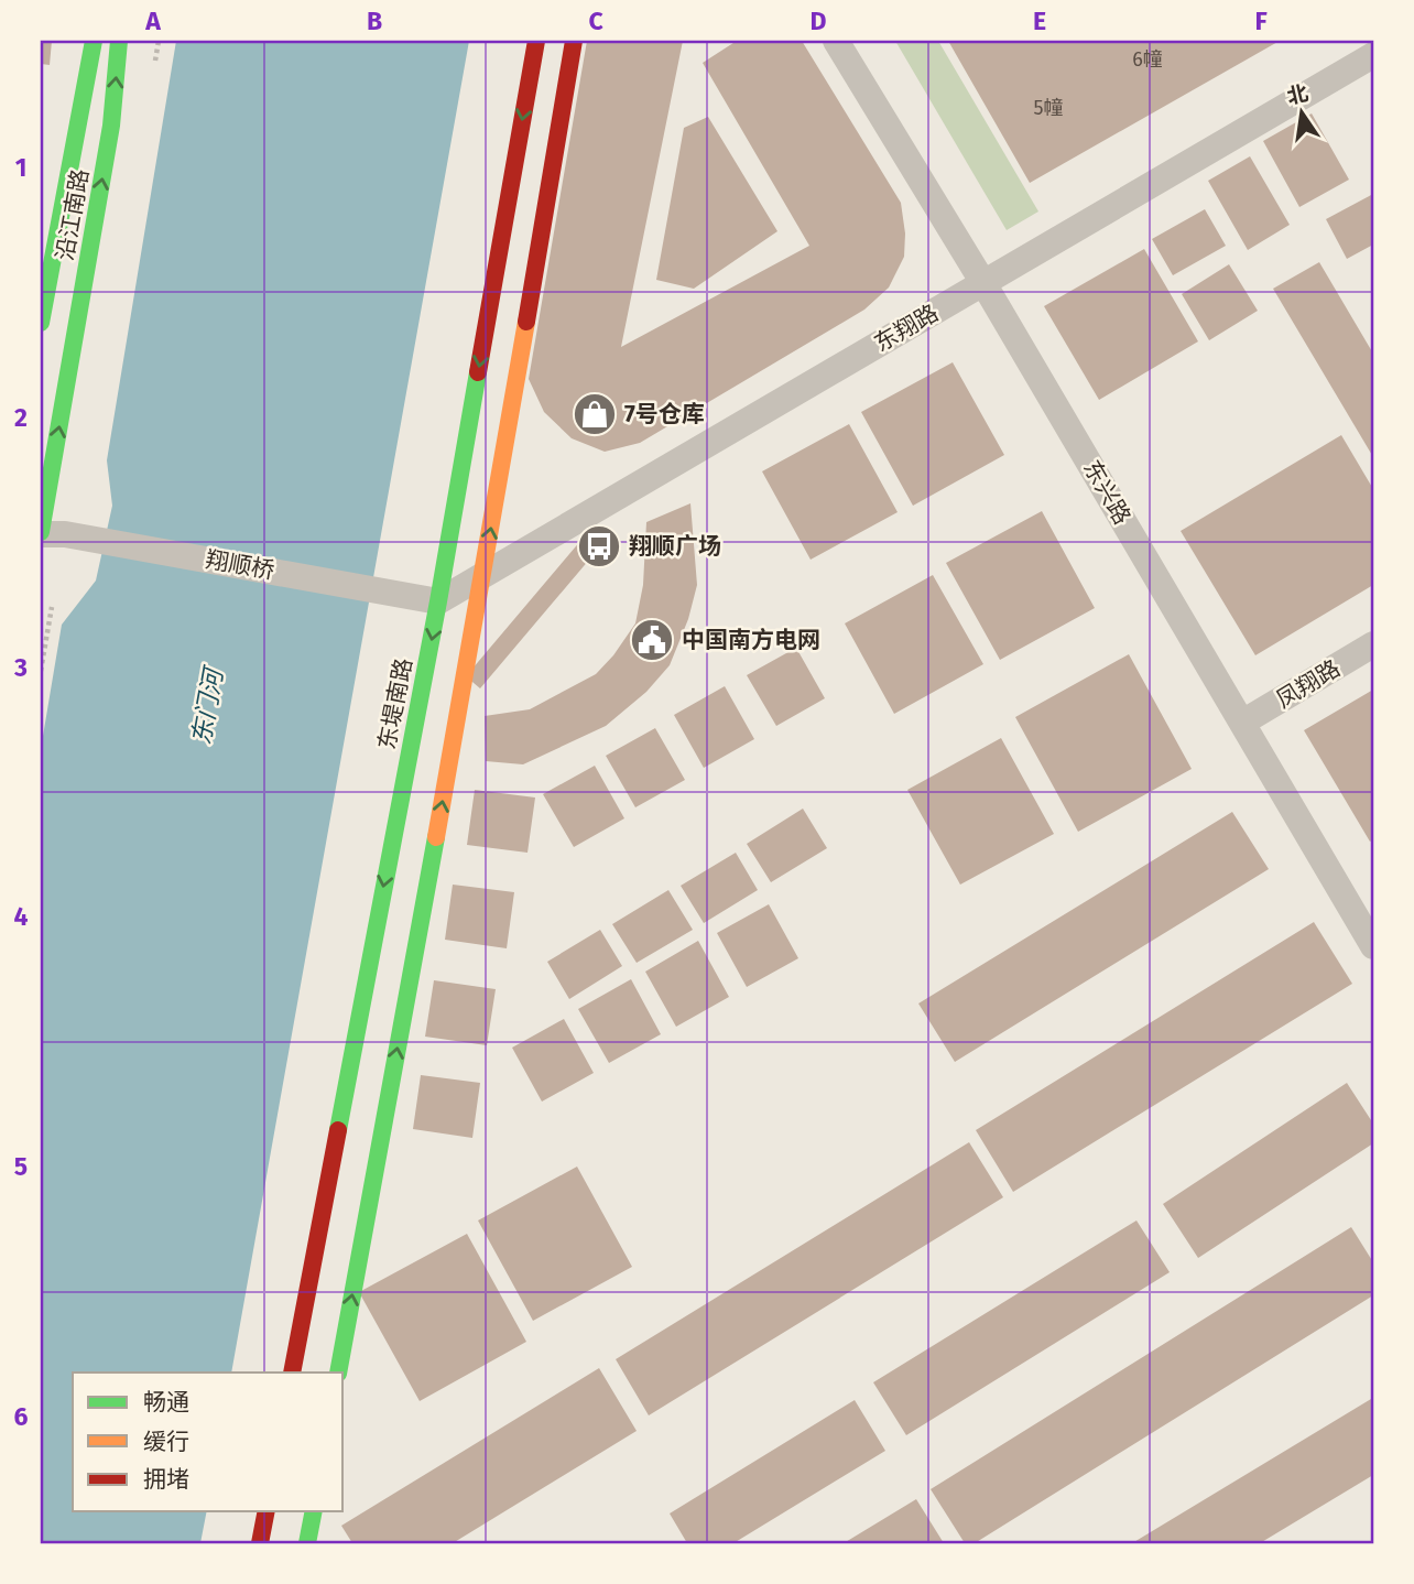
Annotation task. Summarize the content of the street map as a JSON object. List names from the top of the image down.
{
  "streets": {
    "main road": ["沿江南路", "东堤南路"],
    "street": [
      "东翔路",
      "东兴路",
      "翔顺桥",
      "凤翔路"
    ]
  },
  "crossings": [
    ["沿江南路", "翔顺桥"],
    ["东翔路", "东兴路"],
    ["东翔路", "翔顺桥"],
    ["东翔路", "东堤南路"],
    ["东兴路", "凤翔路"],
    ["翔顺桥", "东堤南路"]
  ],
  "water": ["东门河"],
  "places": {
    "shop": ["7号仓库"],
    "bus stop": ["翔顺广场"],
    "public building": ["中国南方电网"]
  },
  "house_numbers": ["6幢", "5幢"],
  "legend": ["畅通", "缓行", "拥堵"],
  "north": "top",
  "grid": {
    "columns": [
      "A",
      "B",
      "C",
      "D",
      "E",
      "F"
    ],
    "rows": [
      "1",
      "2",
      "3",
      "4",
      "5",
      "6"
    ]
  }
}
